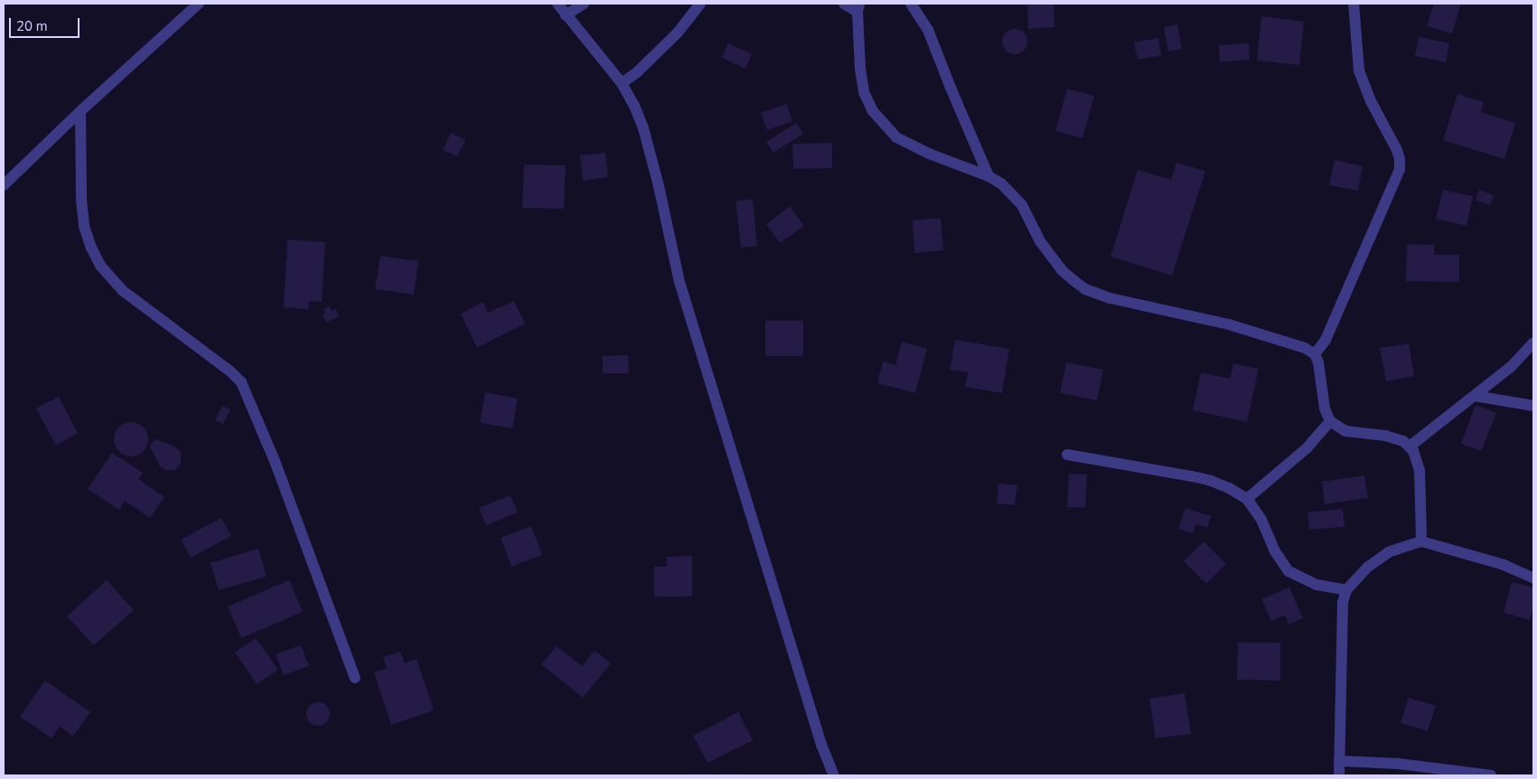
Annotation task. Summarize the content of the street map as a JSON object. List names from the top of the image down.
{
  "scale_bar": "20 m"
}
